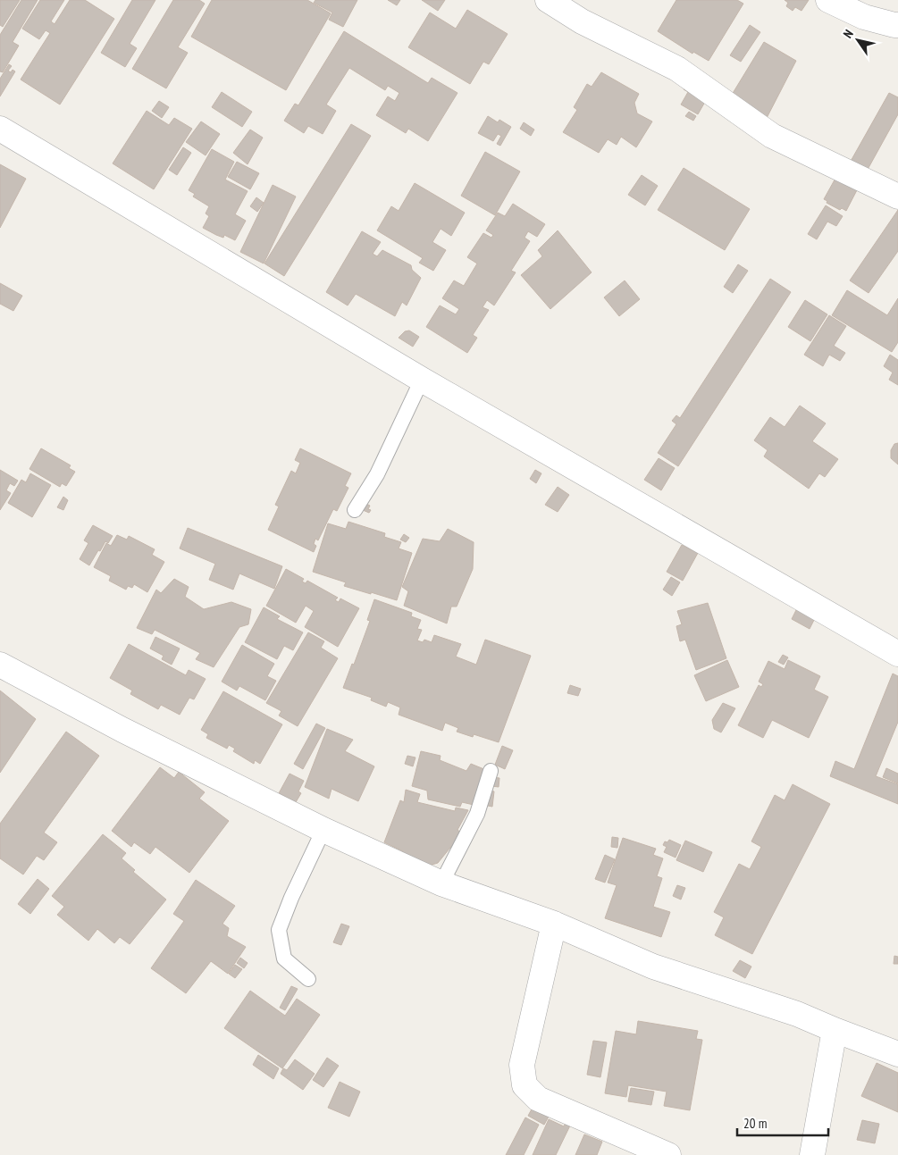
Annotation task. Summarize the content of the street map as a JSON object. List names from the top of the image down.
{
  "scale_bar": "20 m",
  "north": "top left"
}
